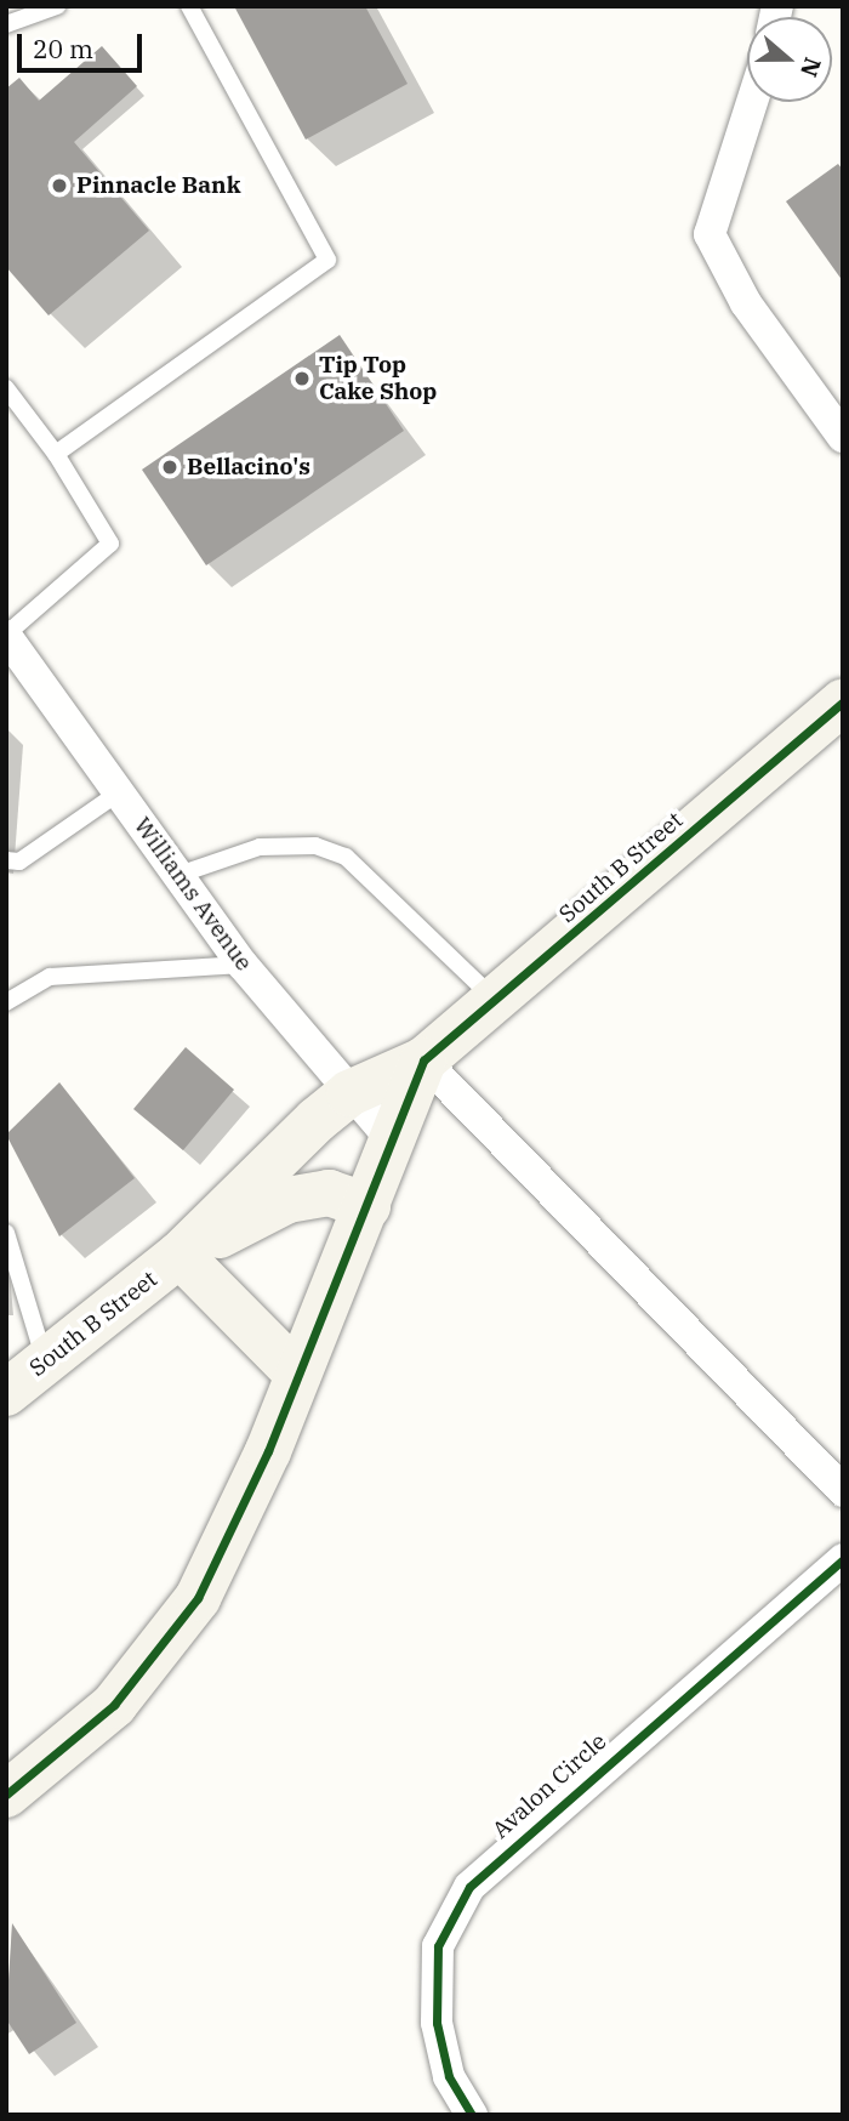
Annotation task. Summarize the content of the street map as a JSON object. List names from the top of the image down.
{
  "streets": {
    "street": ["South B Street", "Williams Avenue", "Avalon Circle"]
  },
  "crossings": [
    ["South B Street", "Williams Avenue"]
  ],
  "places": ["Pinnacle Bank", "Tip Top Cake Shop", "Bellacino's"],
  "scale_bar": "20 m",
  "north": "right"
}
